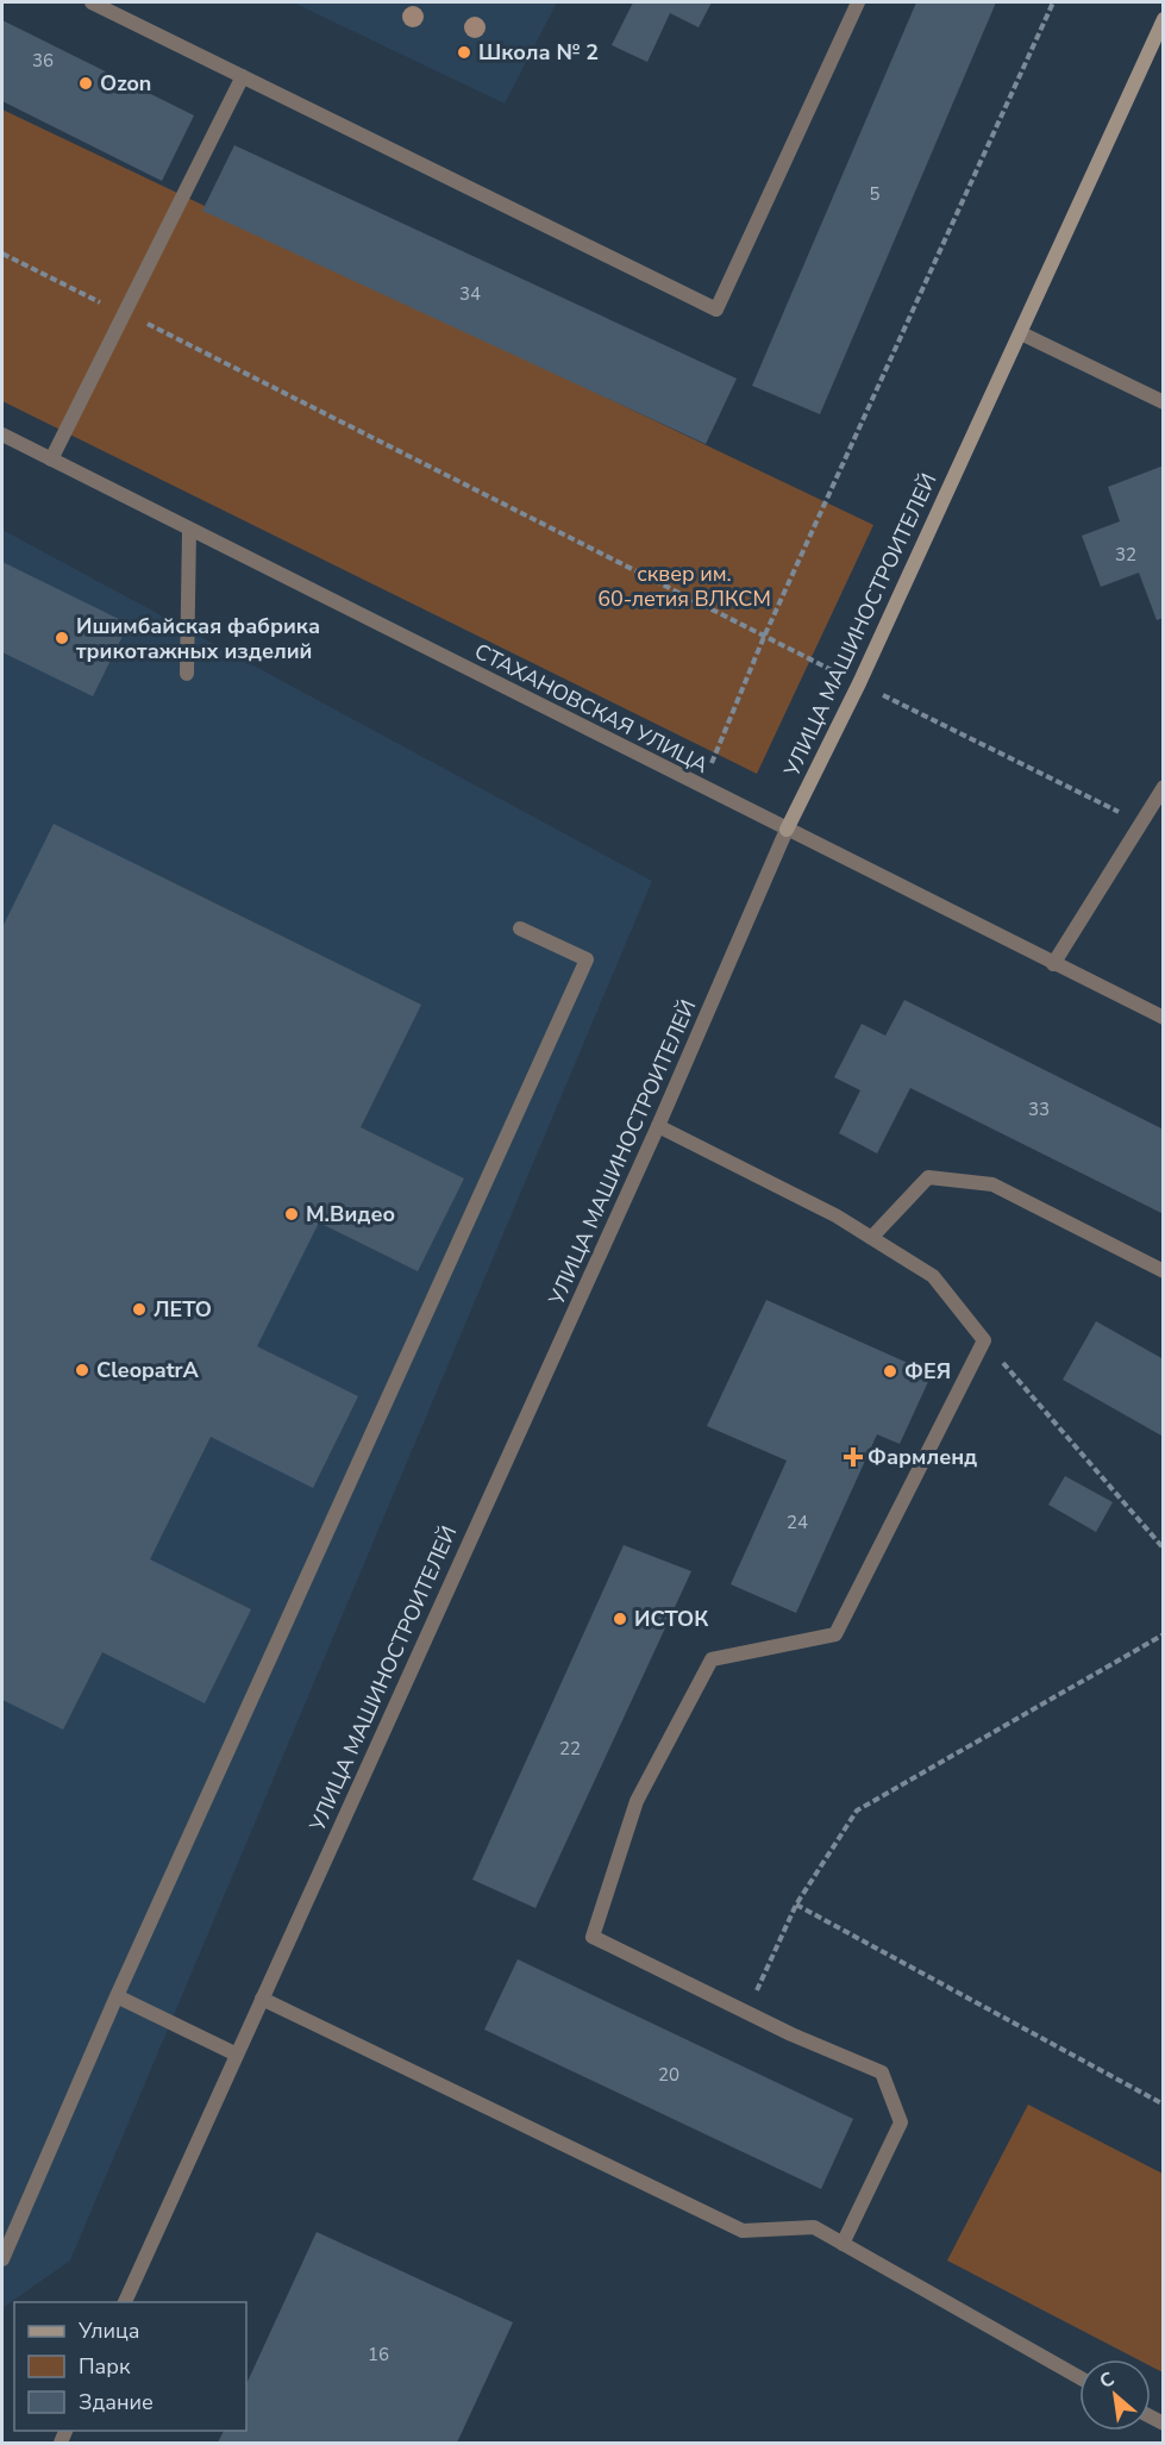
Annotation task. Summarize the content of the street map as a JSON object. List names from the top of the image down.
{
  "streets": {
    "street": ["УЛИЦА МАШИНОСТРОИТЕЛЕЙ", "СТАХАНОВСКАЯ УЛИЦА"]
  },
  "crossings": [
    ["УЛИЦА МАШИНОСТРОИТЕЛЕЙ", "СТАХАНОВСКАЯ УЛИЦА"]
  ],
  "parks": ["сквер им. 60-летия ВЛКСМ"],
  "places": {
    "other": [
      "Школа № 2",
      "Ozon",
      "Ишимбайская фабрика трикотажных изделий",
      "М.Видео",
      "ЛЕТО",
      "CleopatrA",
      "ФЕЯ",
      "ИСТОК"
    ],
    "health": ["Фармленд"]
  },
  "house_numbers": [
    "36",
    "5",
    "34",
    "32",
    "33",
    "24",
    "22",
    "20",
    "16"
  ],
  "legend": ["Улица", "Парк", "Здание"],
  "north": "top left"
}
